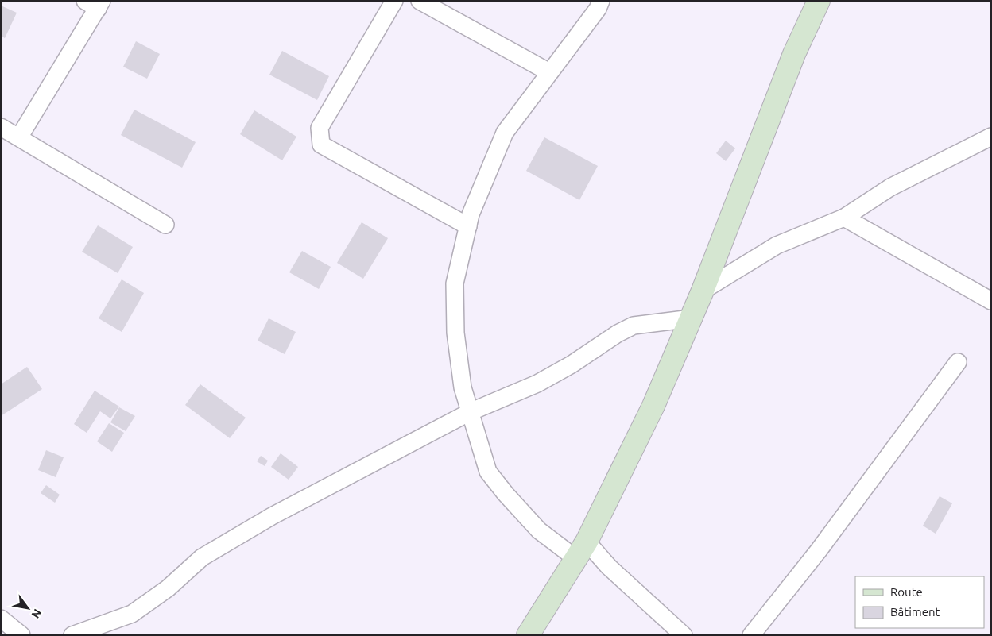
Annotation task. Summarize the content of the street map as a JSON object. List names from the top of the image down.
{
  "legend": ["Route", "Bâtiment"],
  "north": "bottom right"
}
